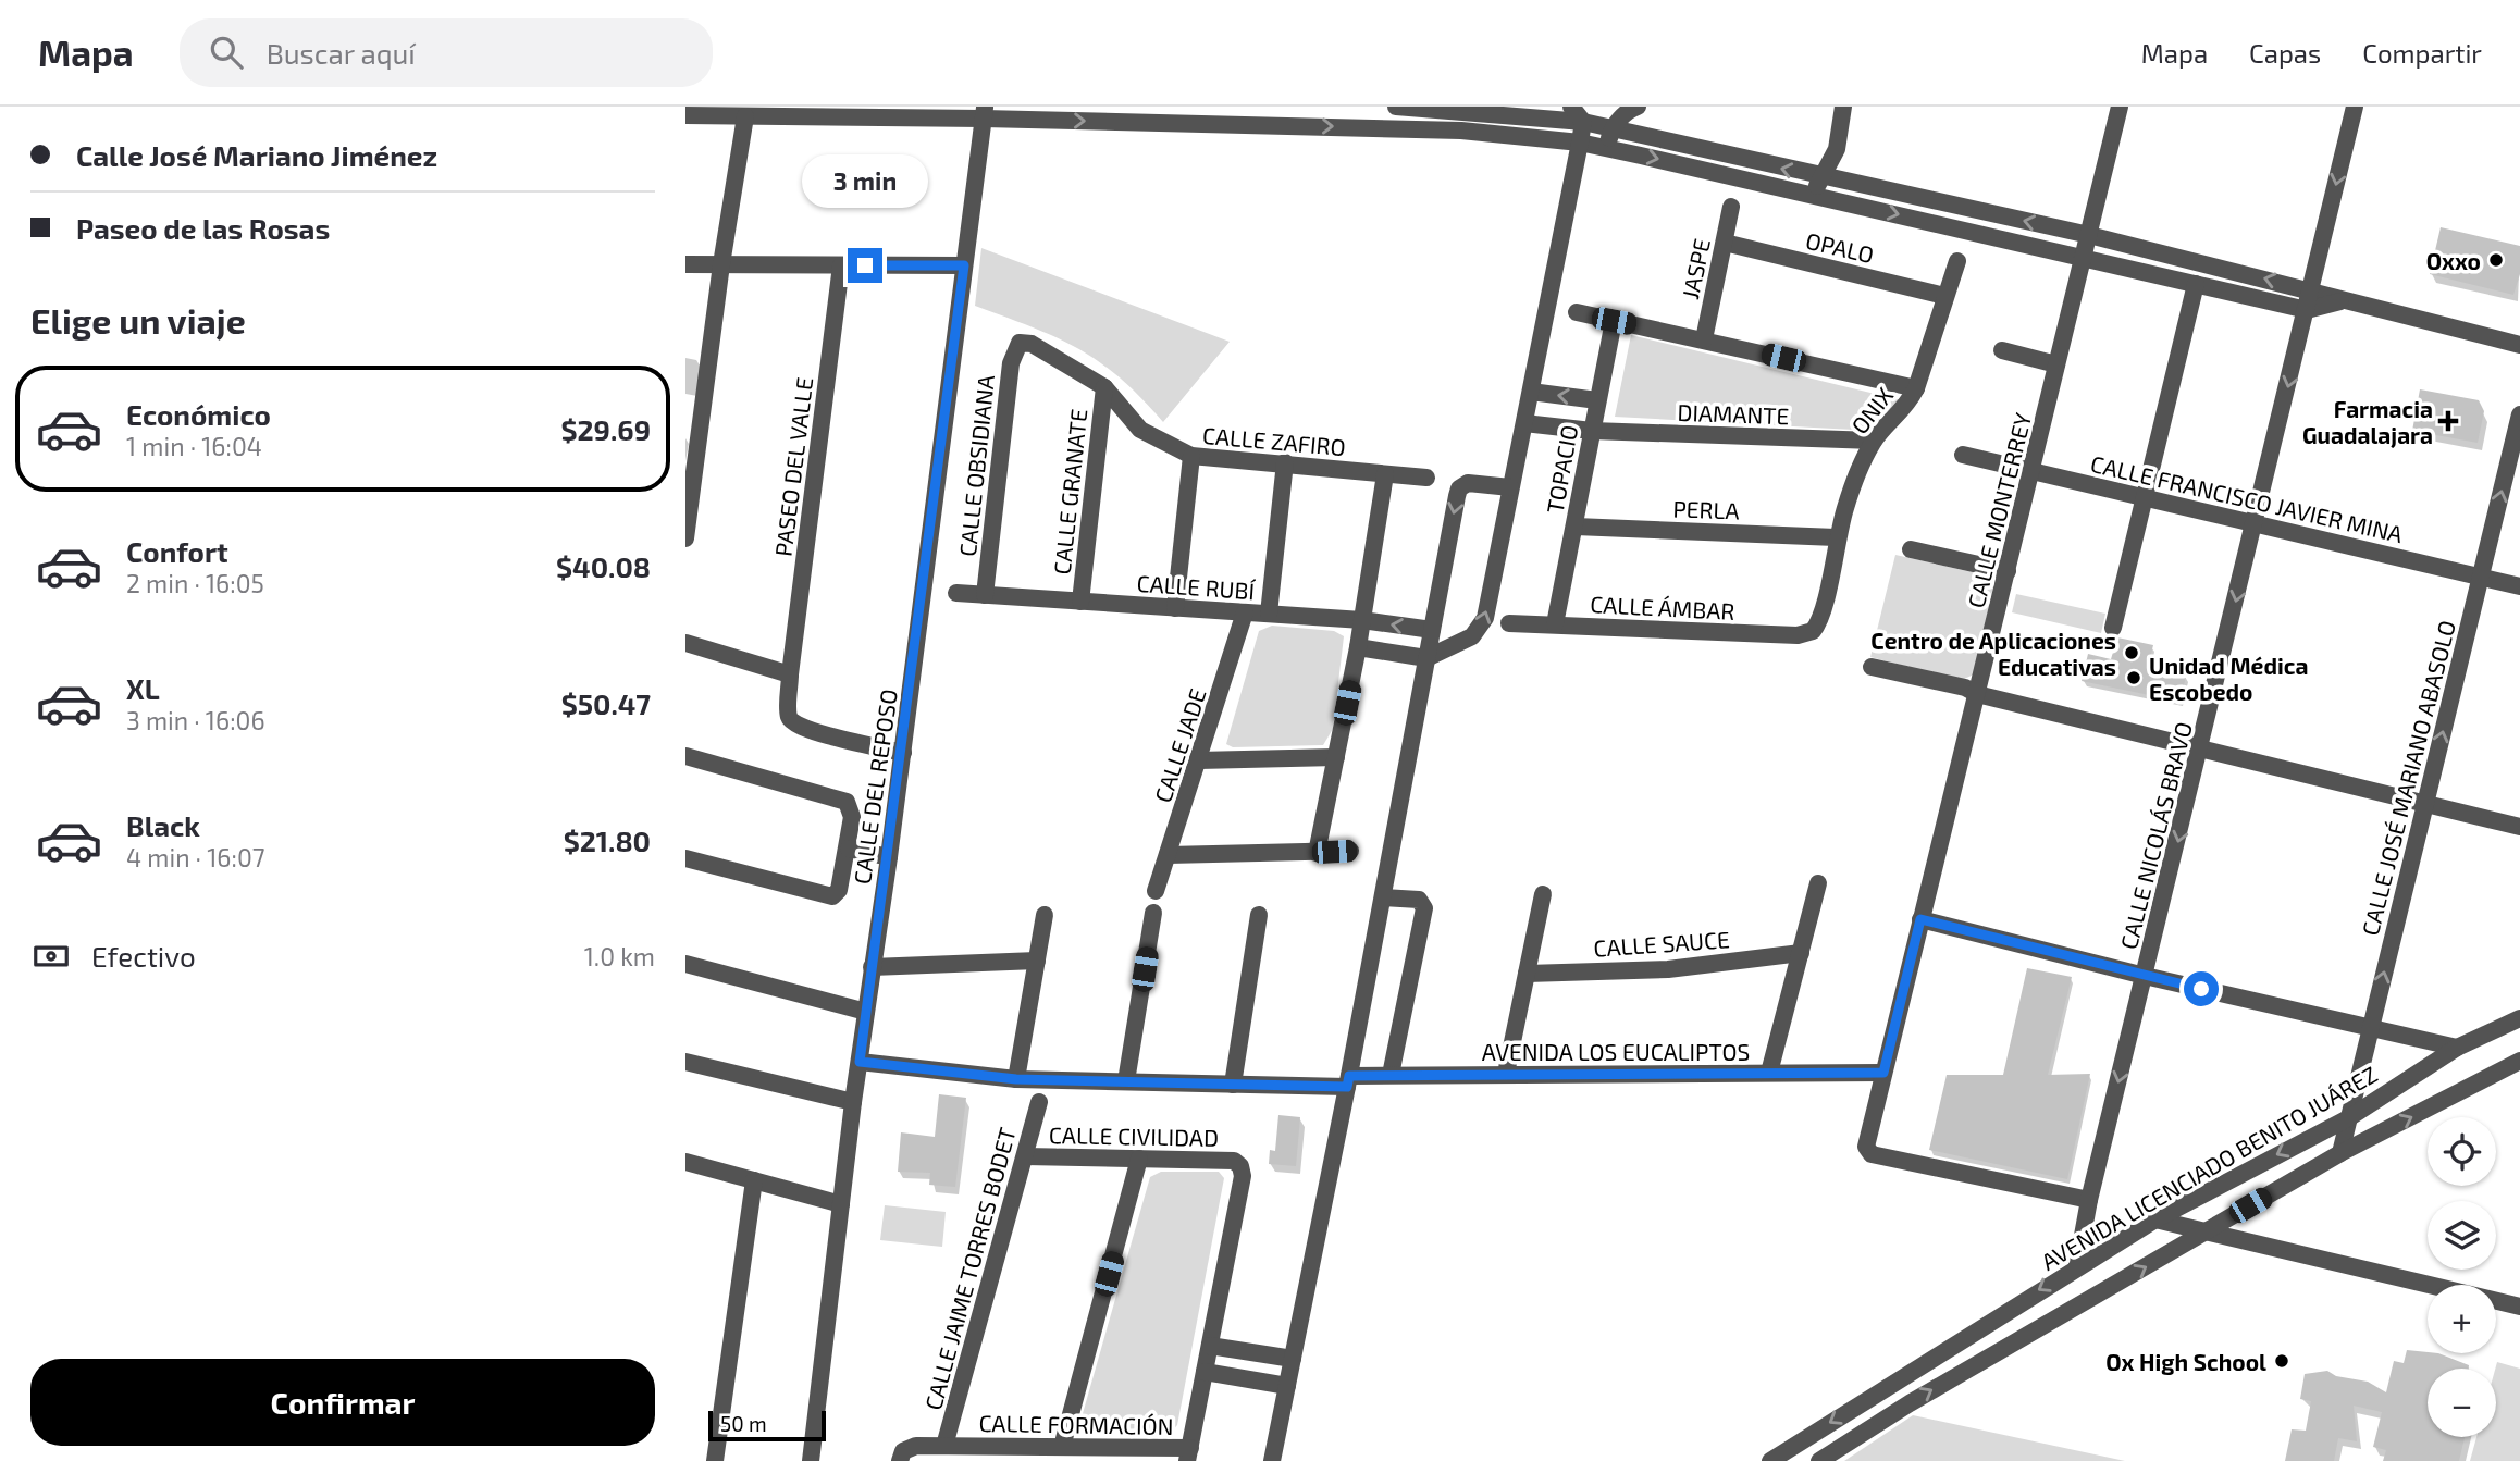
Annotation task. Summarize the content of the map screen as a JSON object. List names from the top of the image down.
{
  "streets": {
    "street": [
      "OPALO",
      "JASPE",
      "ONIX",
      "DIAMANTE",
      "CALLE ZAFIRO",
      "CALLE OBSIDIANA",
      "PASEO DEL VALLE",
      "TOPACIO",
      "CALLE GRANATE",
      "CALLE FRANCISCO JAVIER MINA",
      "PERLA",
      "CALLE MONTERREY",
      "CALLE RUBÍ",
      "CALLE ÁMBAR",
      "CALLE JADE",
      "CALLE JOSÉ MARIANO ABASOLO",
      "CALLE DEL REPOSO",
      "CALLE NICOLÁS BRAVO",
      "CALLE SAUCE",
      "AVENIDA LOS EUCALIPTOS",
      "CALLE CIVILIDAD",
      "AVENIDA LICENCIADO BENITO JUÁREZ",
      "CALLE JAIME TORRES BODET",
      "CALLE FORMACIÓN"
    ]
  },
  "crossings": [
    ["OPALO", "JASPE"],
    ["OPALO", "ONIX"],
    ["ONIX", "DIAMANTE"],
    ["ONIX", "PERLA"],
    ["ONIX", "CALLE ÁMBAR"],
    ["DIAMANTE", "TOPACIO"],
    ["CALLE ZAFIRO", "CALLE OBSIDIANA"],
    ["CALLE ZAFIRO", "CALLE GRANATE"],
    ["CALLE OBSIDIANA", "CALLE RUBÍ"],
    ["PASEO DEL VALLE", "CALLE DEL REPOSO"],
    ["TOPACIO", "PERLA"],
    ["TOPACIO", "CALLE ÁMBAR"],
    ["CALLE GRANATE", "CALLE RUBÍ"],
    ["CALLE FRANCISCO JAVIER MINA", "CALLE MONTERREY"],
    ["CALLE FRANCISCO JAVIER MINA", "CALLE JOSÉ MARIANO ABASOLO"],
    ["CALLE FRANCISCO JAVIER MINA", "CALLE NICOLÁS BRAVO"],
    ["CALLE MONTERREY", "CALLE NICOLÁS BRAVO"],
    ["CALLE MONTERREY", "AVENIDA LOS EUCALIPTOS"],
    ["CALLE RUBÍ", "CALLE JADE"],
    ["CALLE JOSÉ MARIANO ABASOLO", "AVENIDA LICENCIADO BENITO JUÁREZ"],
    ["CALLE DEL REPOSO", "AVENIDA LOS EUCALIPTOS"],
    ["CALLE NICOLÁS BRAVO", "AVENIDA LICENCIADO BENITO JUÁREZ"],
    ["CALLE CIVILIDAD", "CALLE JAIME TORRES BODET"],
    ["CALLE JAIME TORRES BODET", "CALLE FORMACIÓN"]
  ],
  "one_way": ["CALLE JOSÉ MARIANO ABASOLO"],
  "places": {
    "other": [
      "Oxxo",
      "Centro de Aplicaciones Educativas",
      "Unidad Médica Escobedo",
      "Ox High School"
    ],
    "health": ["Farmacia Guadalajara"]
  },
  "scale_bar": "50 m",
  "page": {
    "header": "Mapa",
    "search": "Buscar aquí",
    "nav": ["Mapa", "Capas", "Compartir"],
    "banner": ["Calle José Mariano Jiménez", "Paseo de las Rosas"],
    "bubble": "3 min",
    "heading": "Elige un viaje",
    "list": [
      {
        "name": "Económico",
        "note": "1 min · 16:04",
        "value": "$29.69"
      },
      {
        "name": "Confort",
        "note": "2 min · 16:05",
        "value": "$40.08"
      },
      {
        "name": "XL",
        "note": "3 min · 16:06",
        "value": "$50.47"
      },
      {
        "name": "Black",
        "note": "4 min · 16:07",
        "value": "$21.80"
      }
    ],
    "pay": ["Efectivo", "1.0 km"],
    "map_buttons": ["+", "−"],
    "buttons": "Confirmar",
    "scale": "50 m"
  }
}
